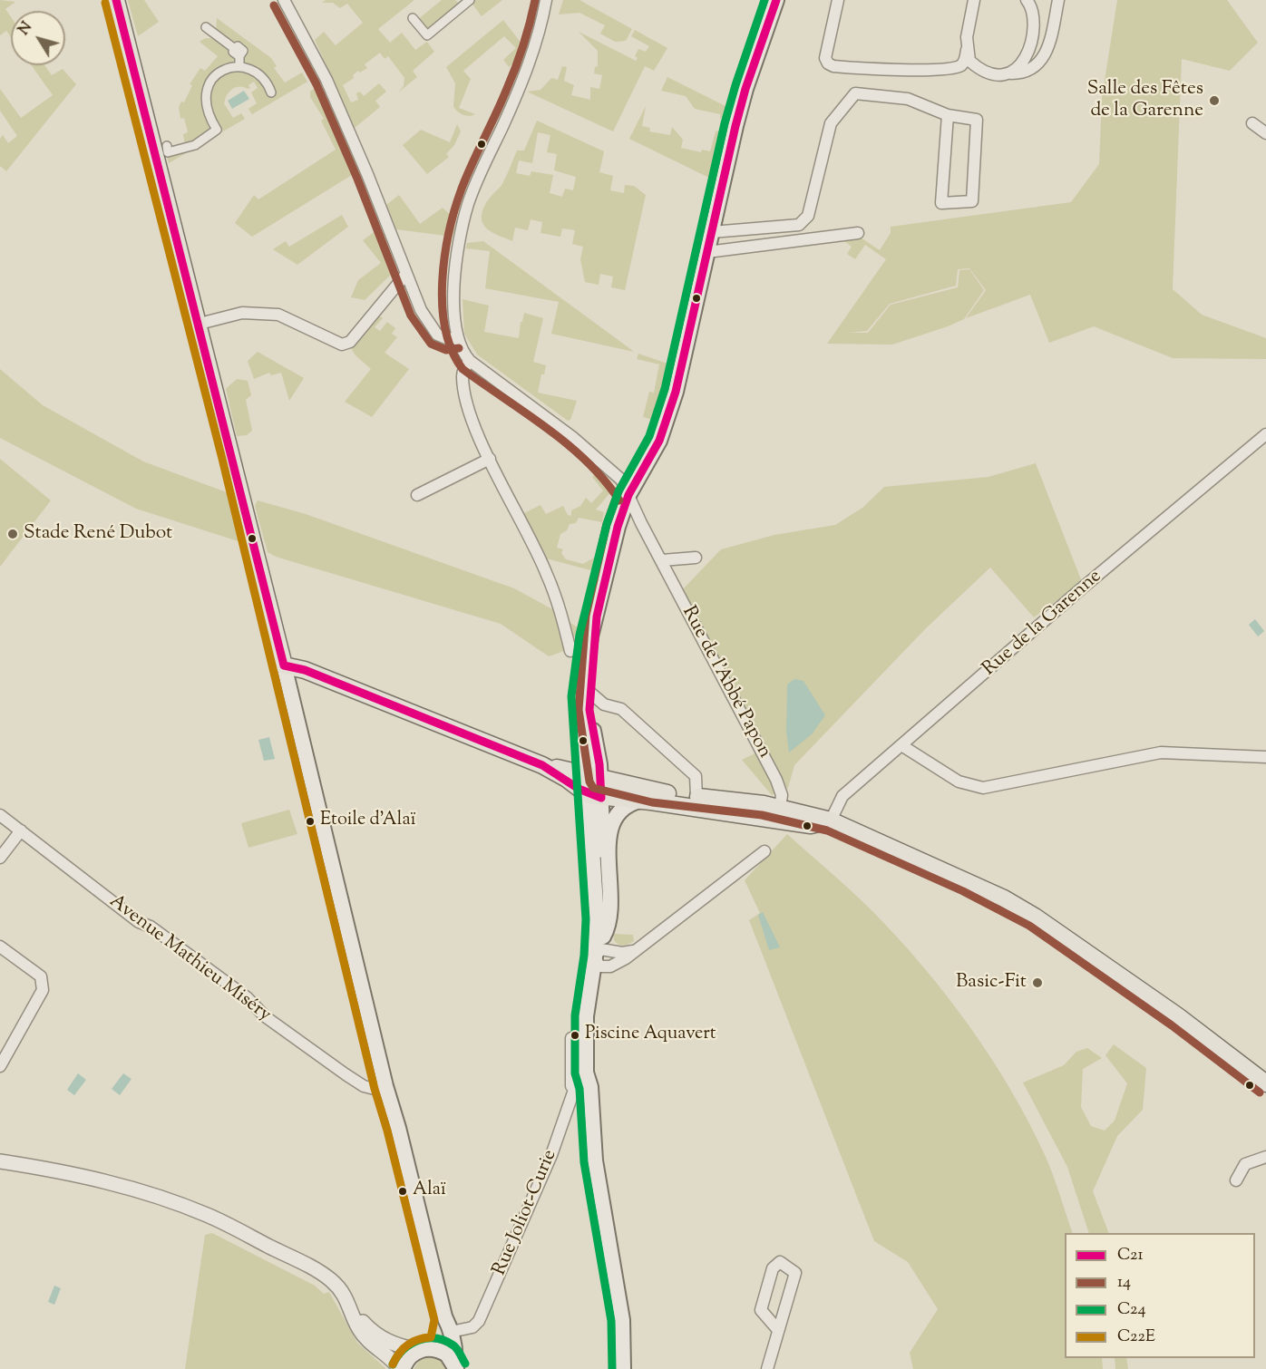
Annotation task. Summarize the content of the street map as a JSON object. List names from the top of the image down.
{
  "streets": {
    "main road": ["Rue Joliot-Curie"],
    "street": ["Rue de la Garenne", "Rue de l'Abbé Papon", "Avenue Mathieu Miséry"]
  },
  "crossings": [
    ["Rue de l'Abbé Papon", "Rue Joliot-Curie"]
  ],
  "places": [
    "Salle des Fêtes de la Garenne",
    "Stade René Dubot",
    "Etoile d'Alaï",
    "Basic-Fit",
    "Piscine Aquavert",
    "Alaï"
  ],
  "lines": [
    "transit line C21",
    "transit line 14",
    "transit line C24",
    "transit line C22E"
  ],
  "legend": [
    "C21",
    "14",
    "C24",
    "C22E"
  ],
  "north": "top left"
}
